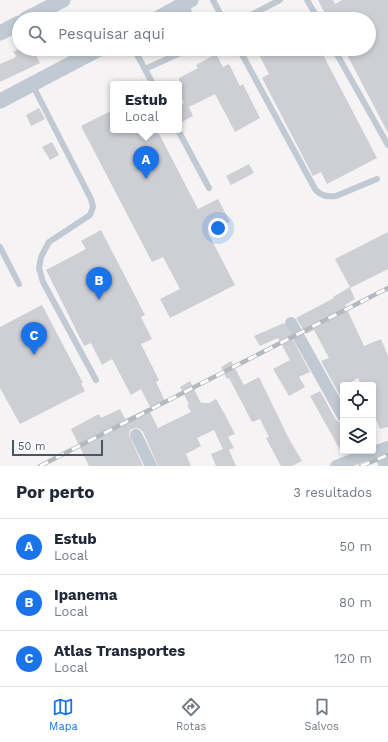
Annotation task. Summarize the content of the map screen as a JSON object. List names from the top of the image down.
{
  "scale_bar": "50 m",
  "page": {
    "search": "Pesquisar aqui",
    "popup": ["Estub", "Local"],
    "pins": ["A", "B", "C"],
    "scale": "50 m",
    "heading": ["Por perto", "3 resultados"],
    "list": [
      {
        "mark": "A",
        "name": "Estub",
        "note": "Local",
        "value": "50 m"
      },
      {
        "mark": "B",
        "name": "Ipanema",
        "note": "Local",
        "value": "80 m"
      },
      {
        "mark": "C",
        "name": "Atlas Transportes",
        "note": "Local",
        "value": "120 m"
      }
    ],
    "nav": ["Mapa", "Rotas", "Salvos"]
  }
}
